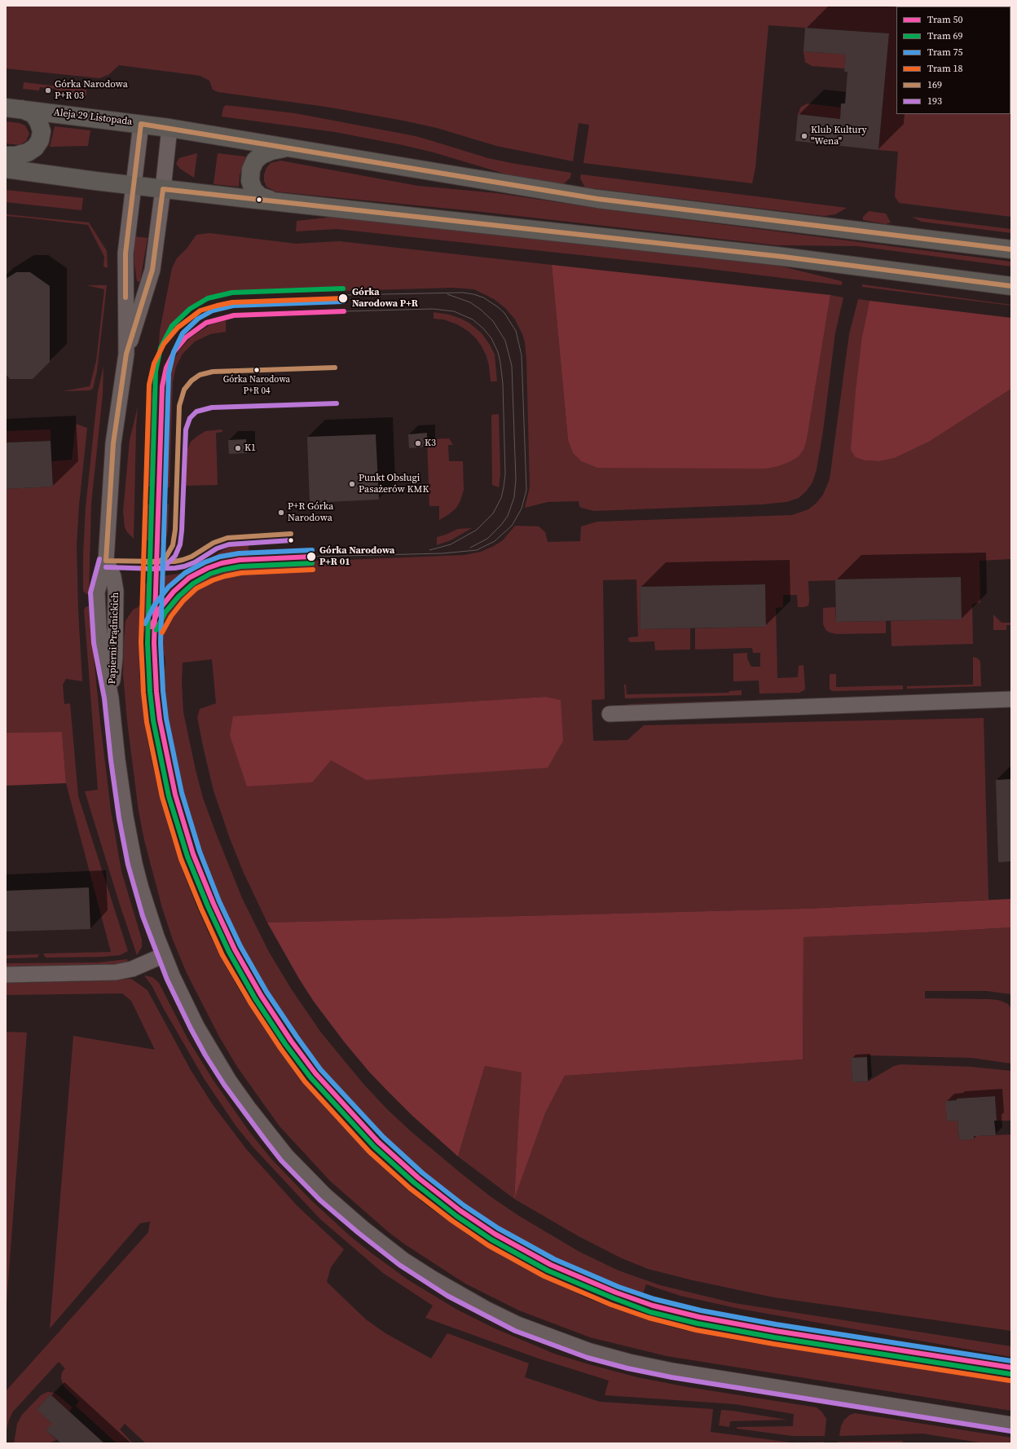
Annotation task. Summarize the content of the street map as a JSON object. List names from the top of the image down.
{
  "streets": {
    "main road": ["Aleja 29 Listopada"],
    "street": ["Papierni Prądnickich"]
  },
  "crossings": [
    ["Aleja 29 Listopada", "Papierni Prądnickich"]
  ],
  "places": [
    "Górka Narodowa P+R 03",
    "Klub Kultury \"Wena\"",
    "Górka Narodowa P+R",
    "Górka Narodowa P+R 04",
    "K3",
    "K1",
    "Punkt Obsługi Pasażerów KMK",
    "P+R Górka Narodowa",
    "Górka Narodowa P+R 01"
  ],
  "lines": [
    "transit line 169",
    "tram line 69",
    "tram line 18",
    "tram line 75",
    "tram line 50",
    "transit line 193"
  ],
  "legend": [
    "Tram 50",
    "Tram 69",
    "Tram 75",
    "Tram 18",
    "169",
    "193"
  ]
}
